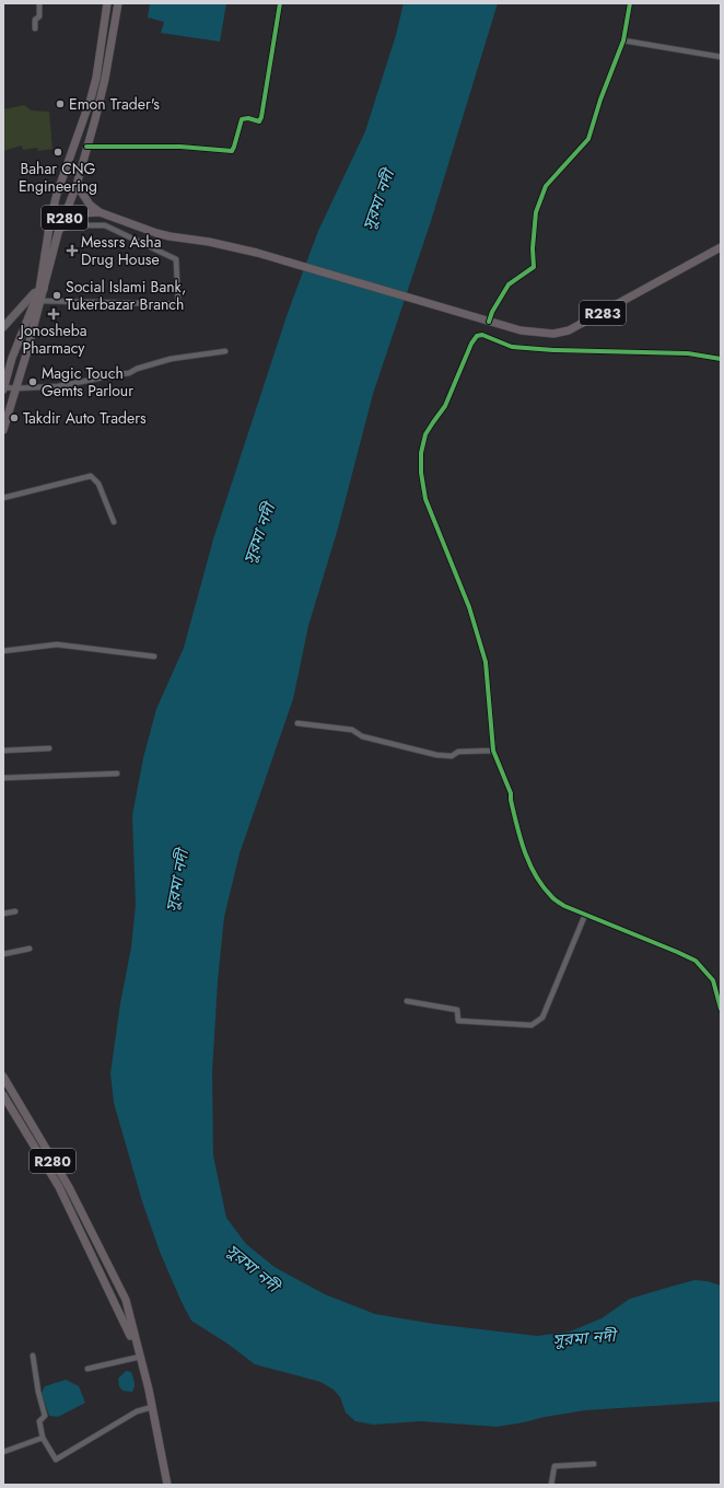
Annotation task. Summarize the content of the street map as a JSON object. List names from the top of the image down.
{
  "streets": {
    "main road": ["R280", "R283"]
  },
  "water": ["সুরমা নদী"],
  "places": {
    "other": [
      "Emon Trader's",
      "Bahar CNG Engineering",
      "Social Islami Bank, Tukerbazar Branch",
      "Magic Touch Gemts Parlour",
      "Takdir Auto Traders"
    ],
    "health": ["Messrs Asha Drug House", "Jonosheba Pharmacy"]
  }
}
